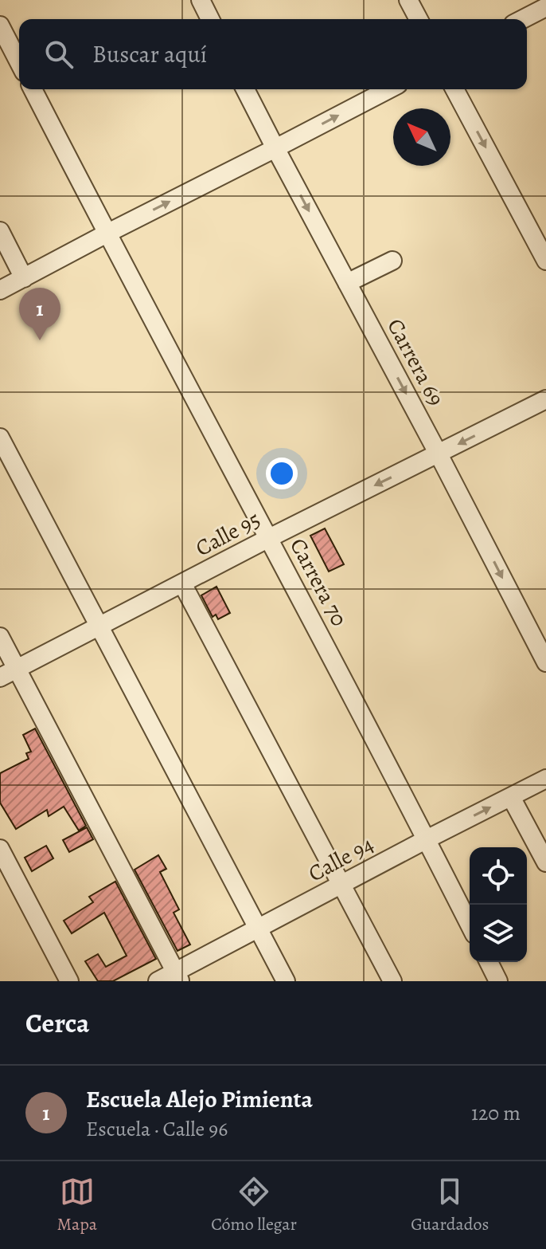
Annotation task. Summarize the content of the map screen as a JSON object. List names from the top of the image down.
{
  "streets": {
    "street": [
      "Carrera 69",
      "Calle 95",
      "Carrera 70",
      "Calle 94"
    ]
  },
  "crossings": [
    ["Carrera 69", "Calle 95"],
    ["Calle 95", "Carrera 70"],
    ["Carrera 70", "Calle 94"]
  ],
  "one_way": ["Carrera 69", "Calle 95"],
  "north": "top left",
  "page": {
    "search": "Buscar aquí",
    "pins": "1",
    "heading": "Cerca",
    "list": [
      {
        "mark": "1",
        "name": "Escuela Alejo Pimienta",
        "note": "Escuela · Calle 96",
        "value": "120 m"
      }
    ],
    "nav": ["Mapa", "Cómo llegar", "Guardados"]
  }
}
